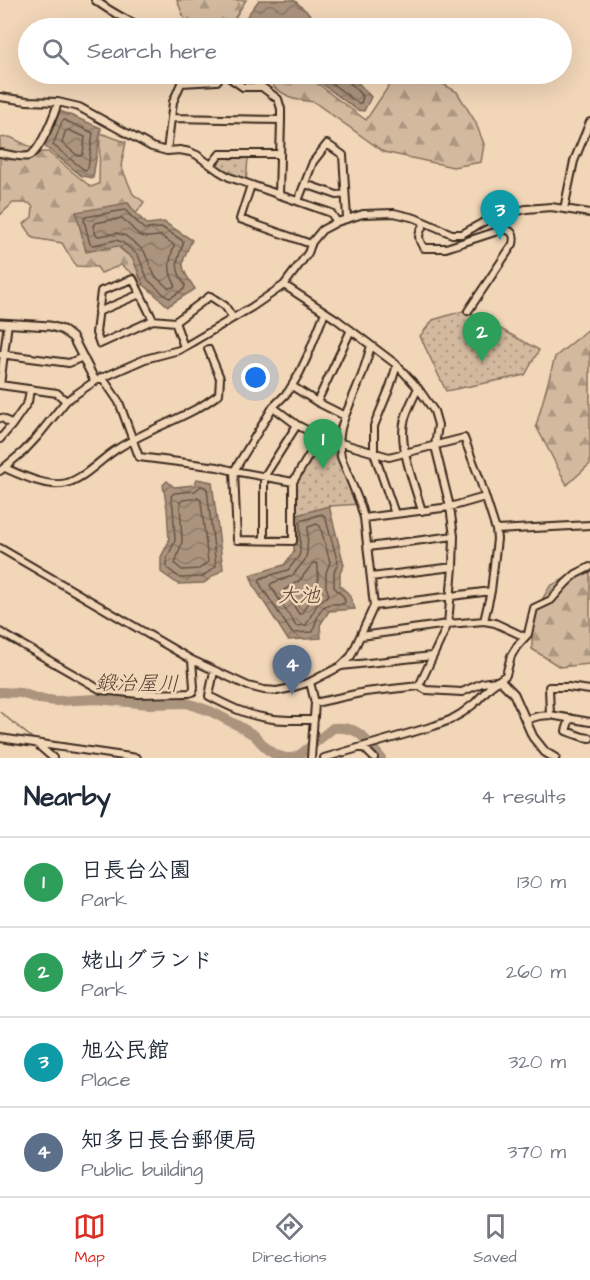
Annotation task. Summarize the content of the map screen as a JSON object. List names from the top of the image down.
{
  "water": ["大池", "鍛治屋川"],
  "page": {
    "search": "Search here",
    "pins": [
      "3",
      "2",
      "1",
      "4"
    ],
    "heading": ["Nearby", "4 results"],
    "list": [
      {
        "mark": "1",
        "name": "日長台公園",
        "note": "Park",
        "value": "130 m"
      },
      {
        "mark": "2",
        "name": "姥山グランド",
        "note": "Park",
        "value": "260 m"
      },
      {
        "mark": "3",
        "name": "旭公民館",
        "note": "Place",
        "value": "320 m"
      },
      {
        "mark": "4",
        "name": "知多日長台郵便局",
        "note": "Public building",
        "value": "370 m"
      }
    ],
    "nav": ["Map", "Directions", "Saved"]
  }
}
